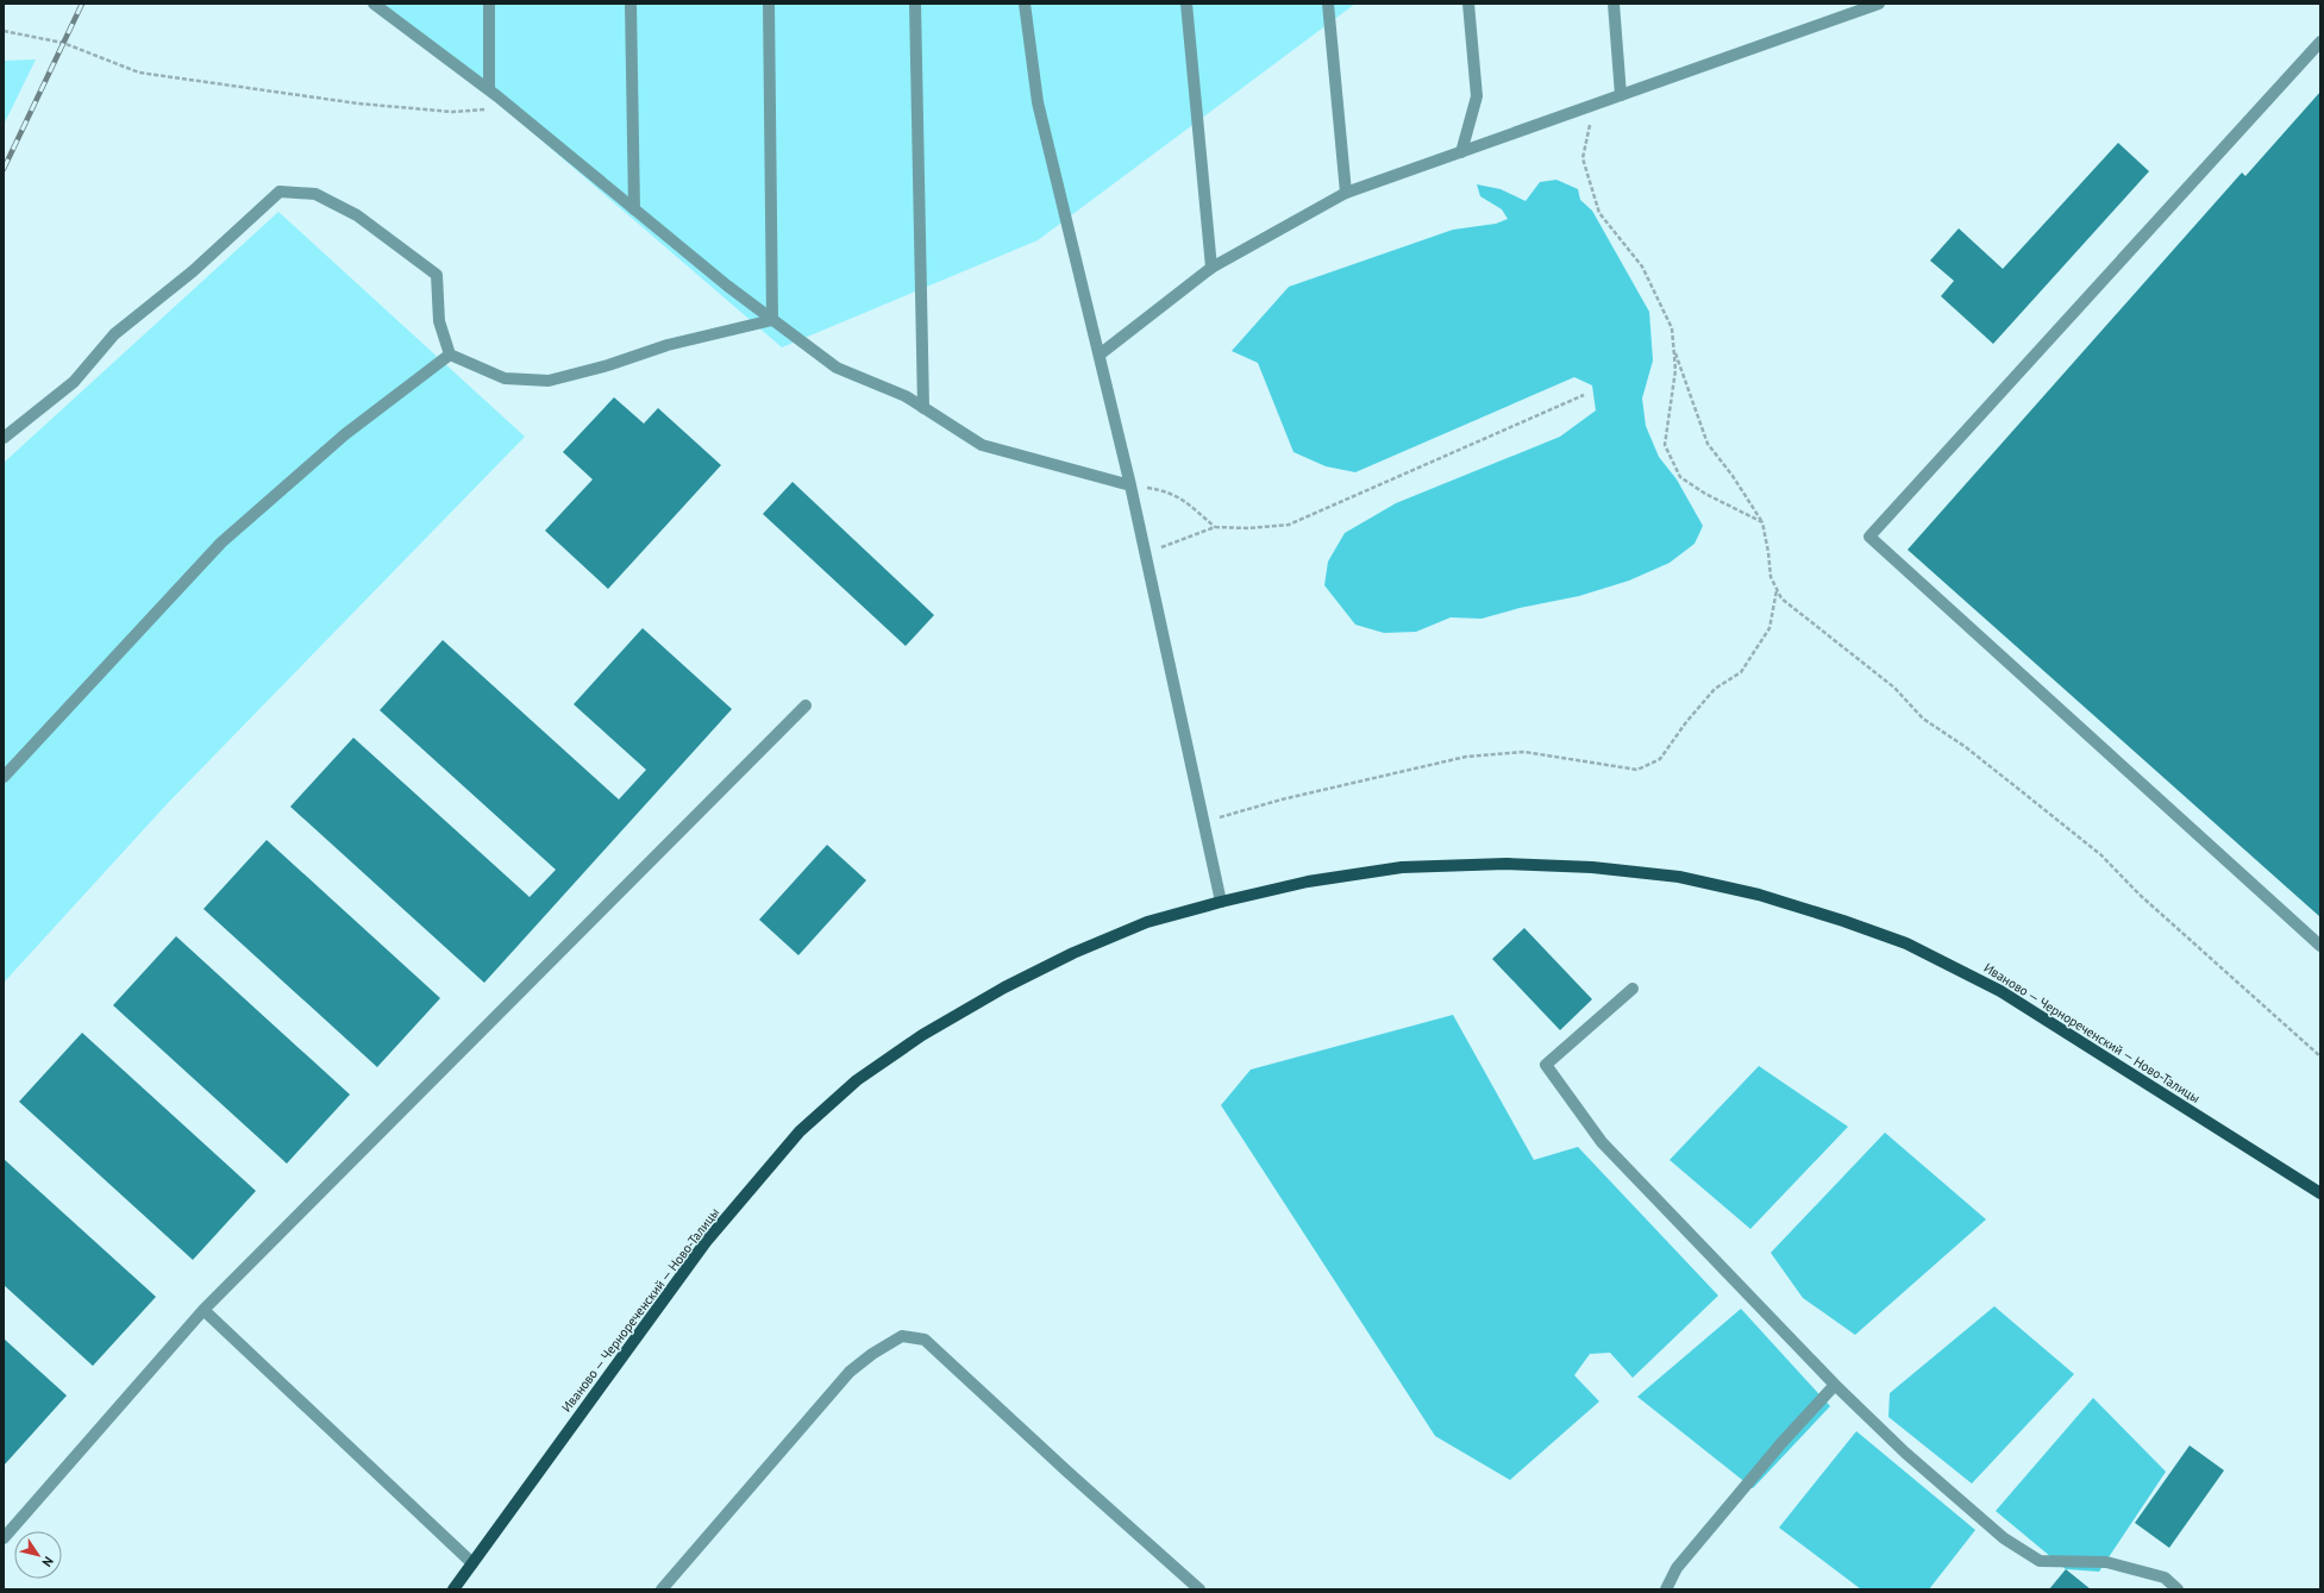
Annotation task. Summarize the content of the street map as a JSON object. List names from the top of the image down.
{
  "streets": {
    "main road": ["Иваново — Чернореченский — Ново-Талицы"]
  },
  "north": "bottom right"
}
